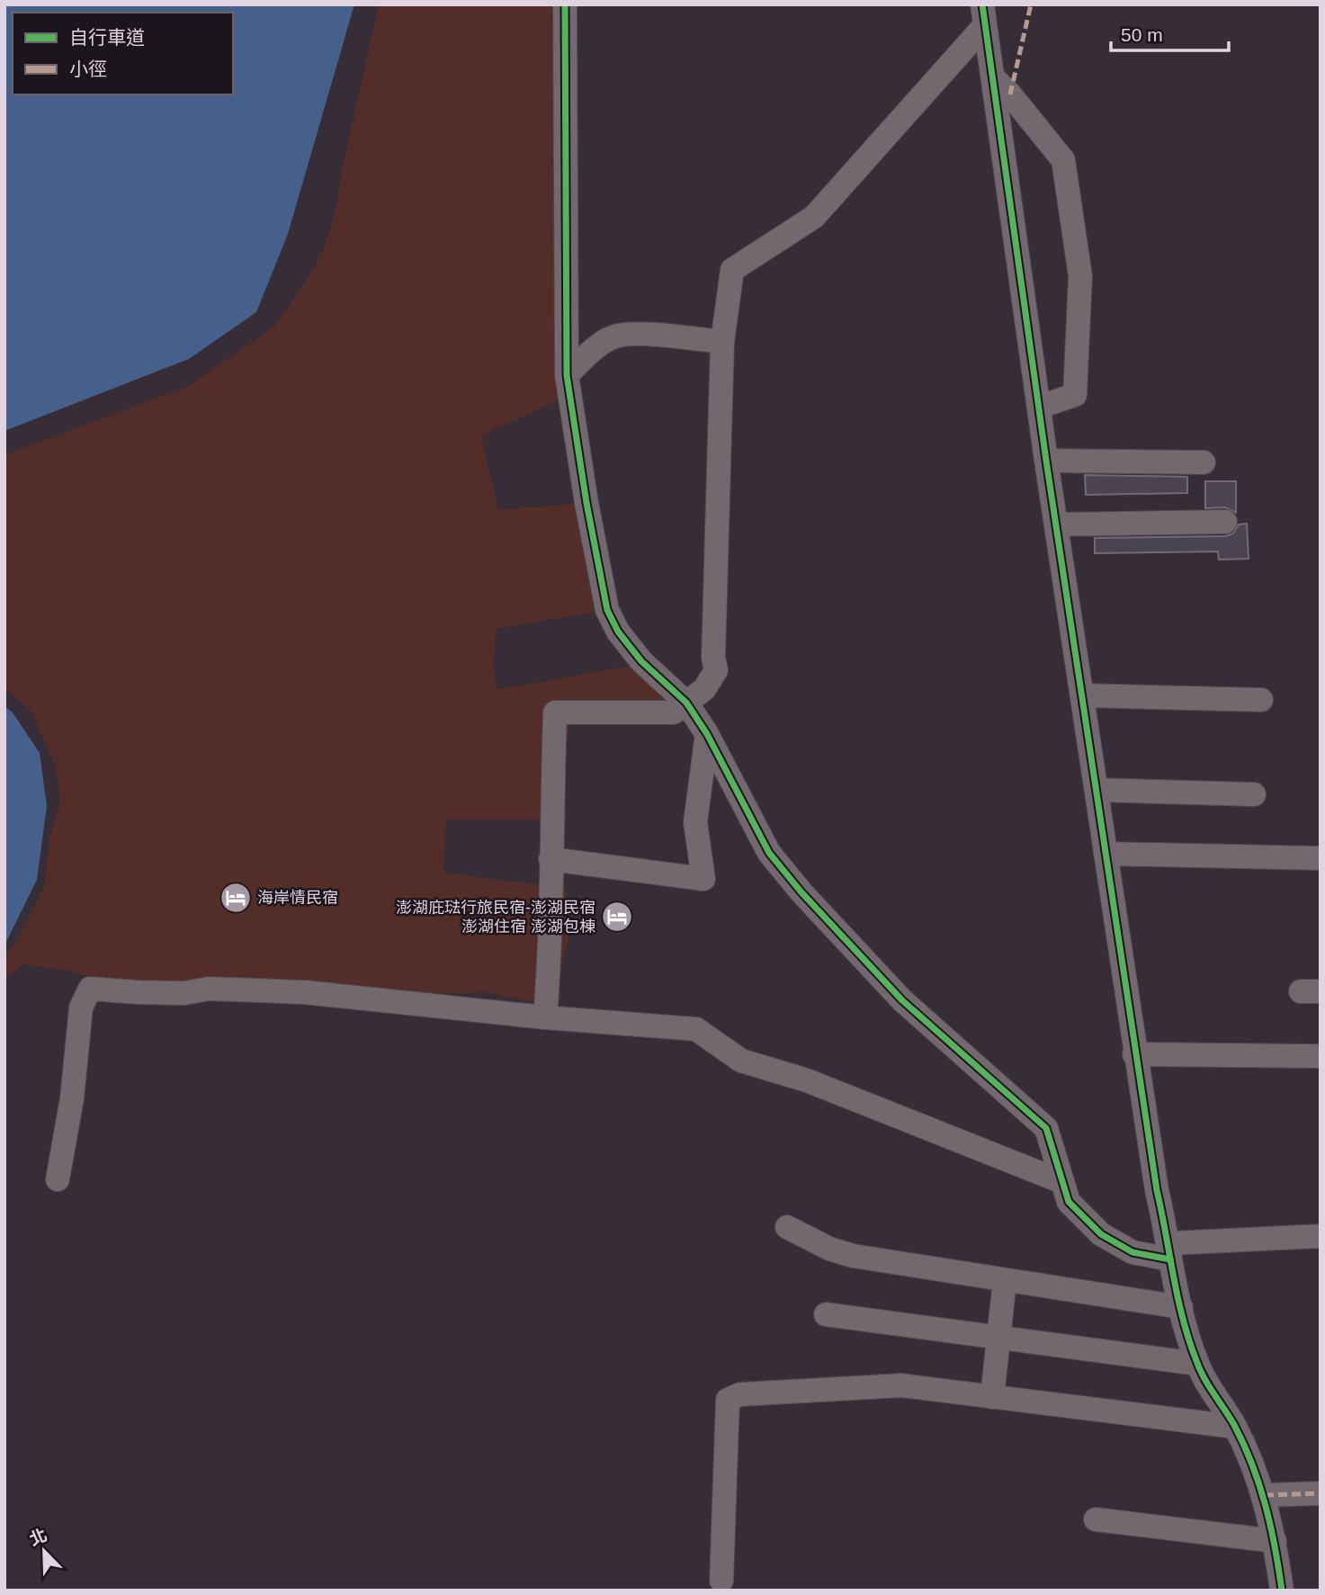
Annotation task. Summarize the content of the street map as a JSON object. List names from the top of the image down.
{
  "places": {
    "hotel": ["海岸情民宿", "澎湖庇琺行旅民宿-澎湖民宿 澎湖住宿 澎湖包棟"]
  },
  "legend": ["自行車道", "小徑"],
  "scale_bar": "50 m",
  "north": "top left"
}
